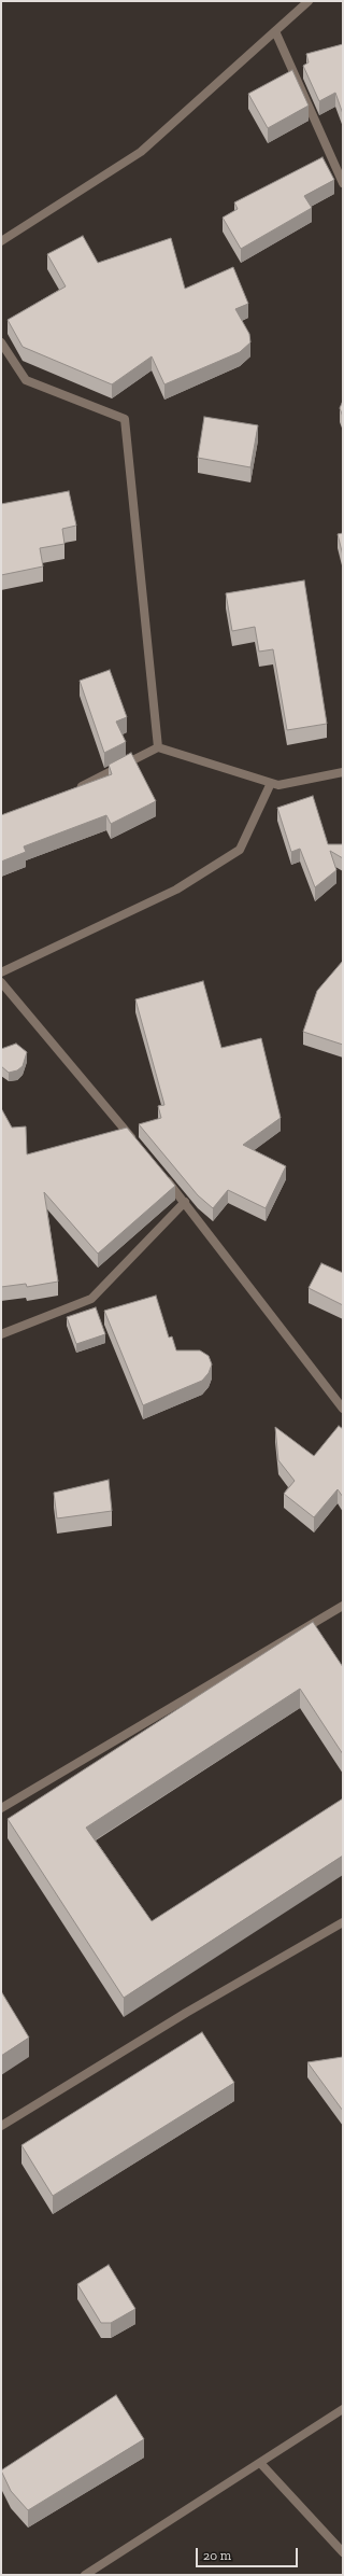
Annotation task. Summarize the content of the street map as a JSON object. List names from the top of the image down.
{
  "scale_bar": "20 m"
}
